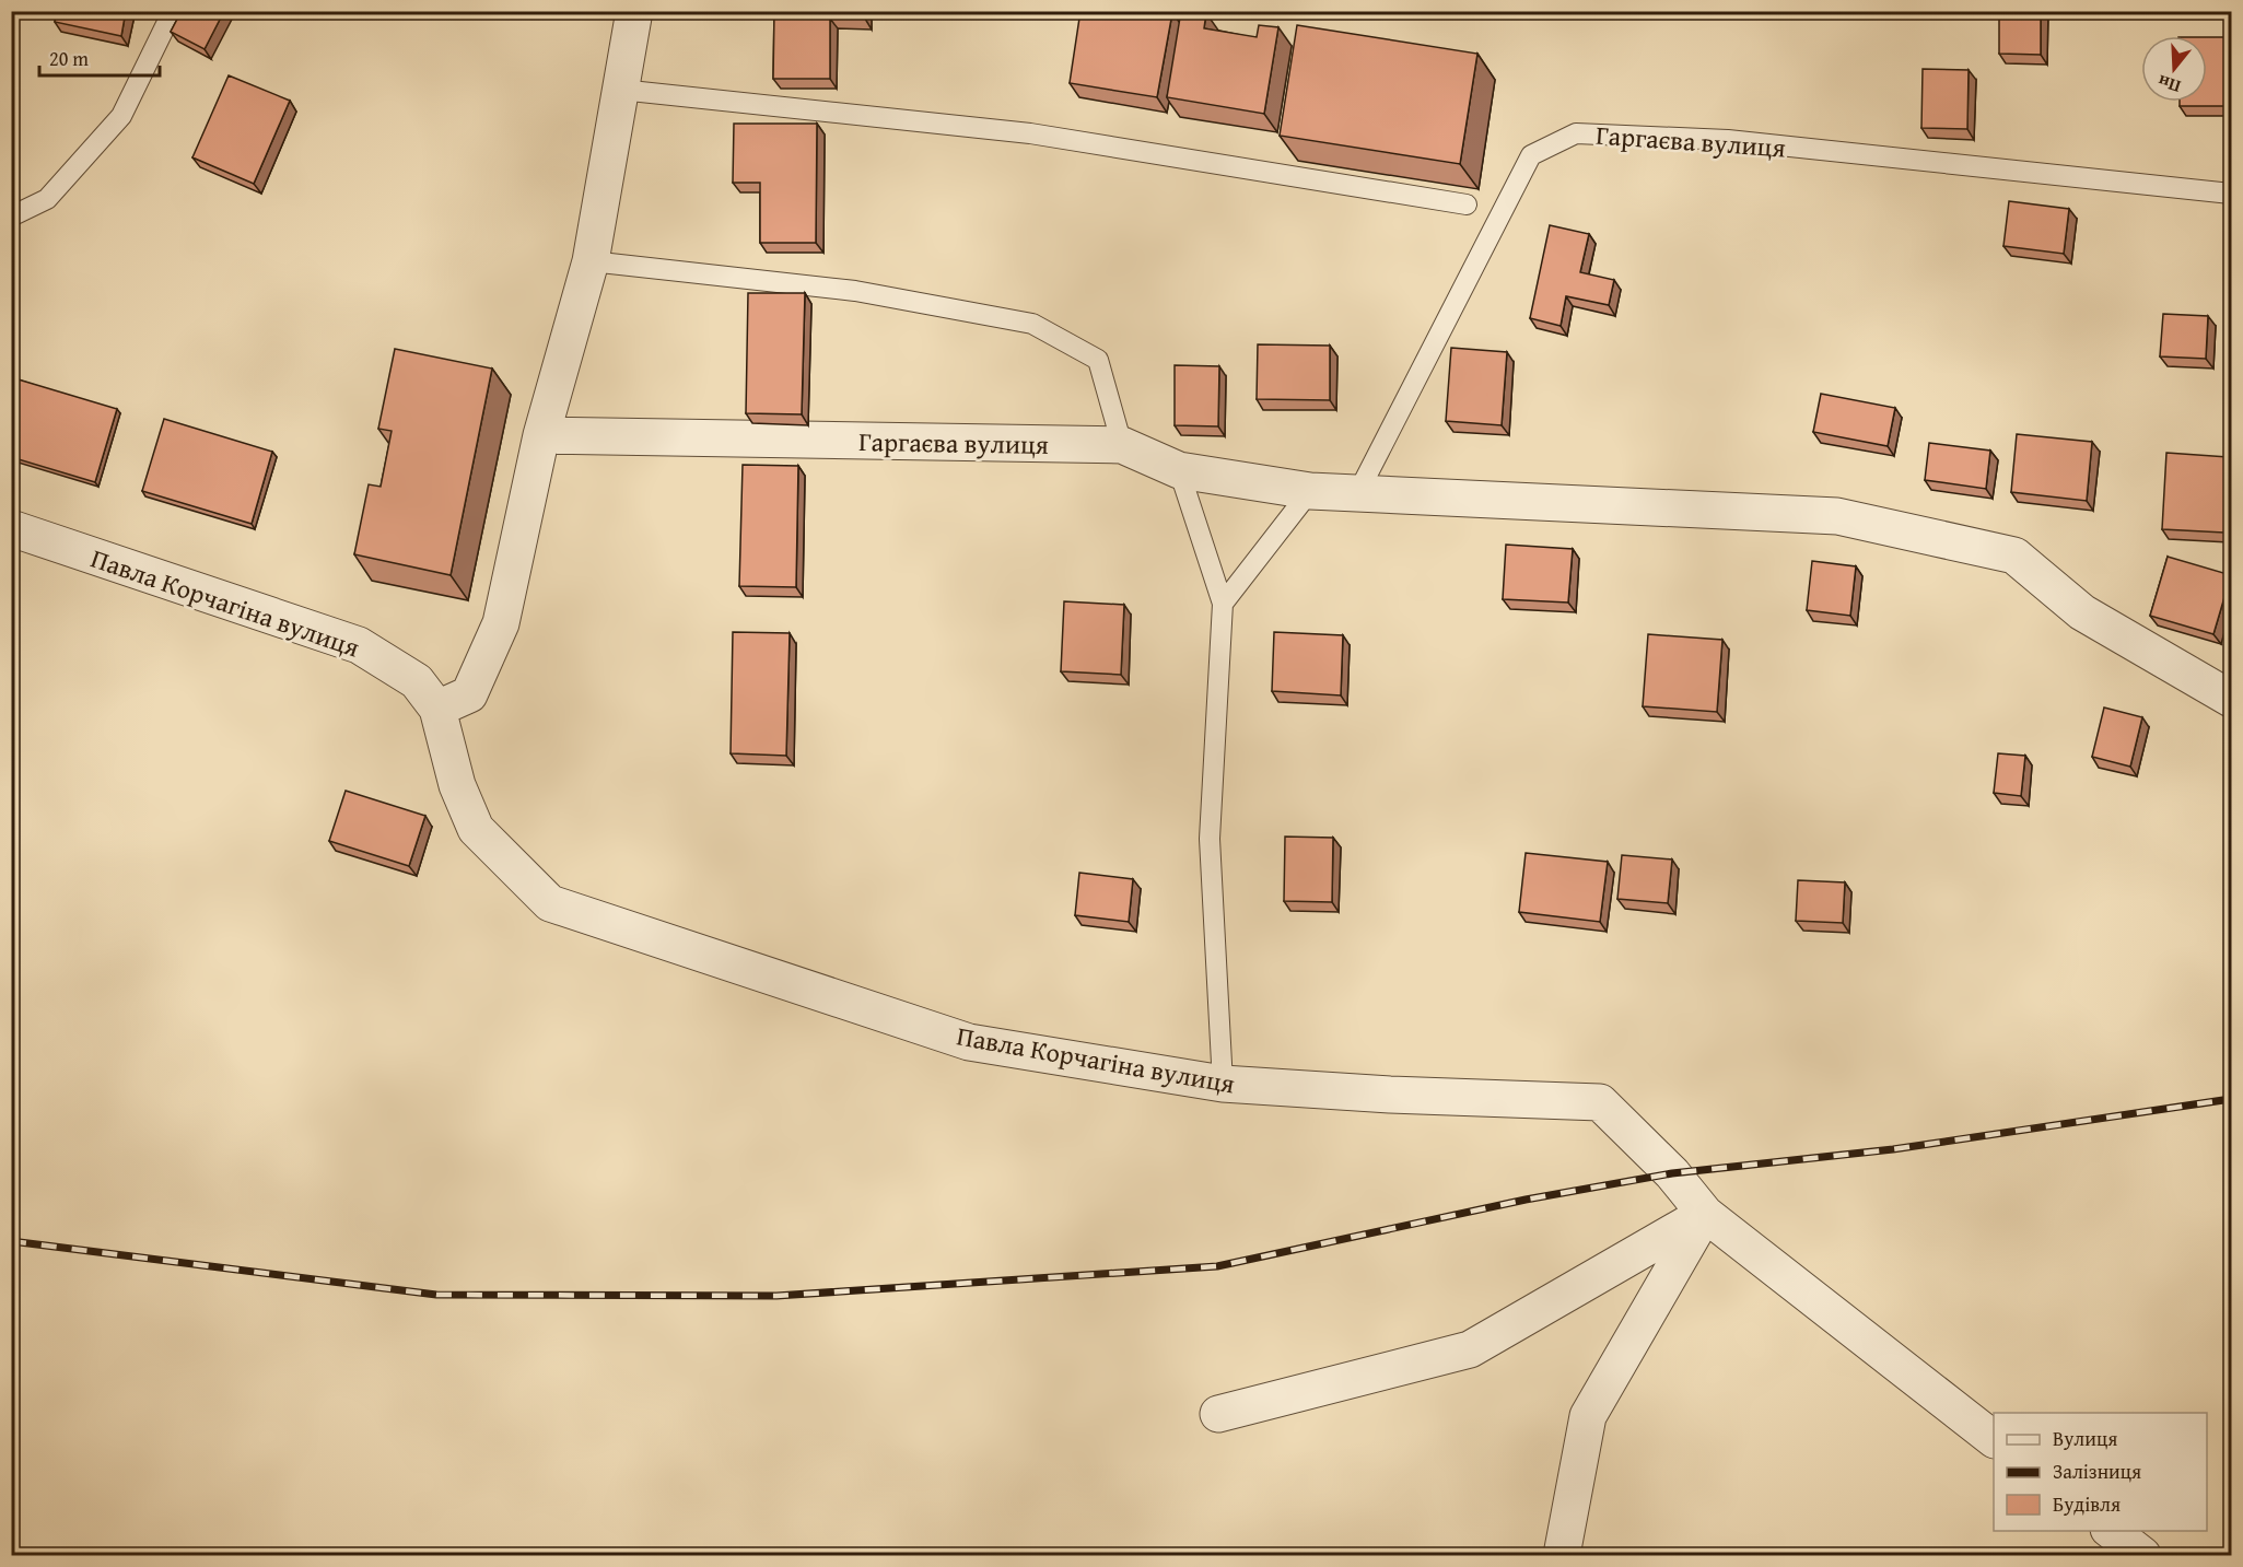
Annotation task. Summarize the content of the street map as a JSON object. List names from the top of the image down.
{
  "streets": {
    "street": ["Гаргаєва вулиця", "Павла Корчагіна вулиця"]
  },
  "legend": ["Вулиця", "Залізниця", "Будівля"],
  "scale_bar": "20 m",
  "north": "bottom"
}
